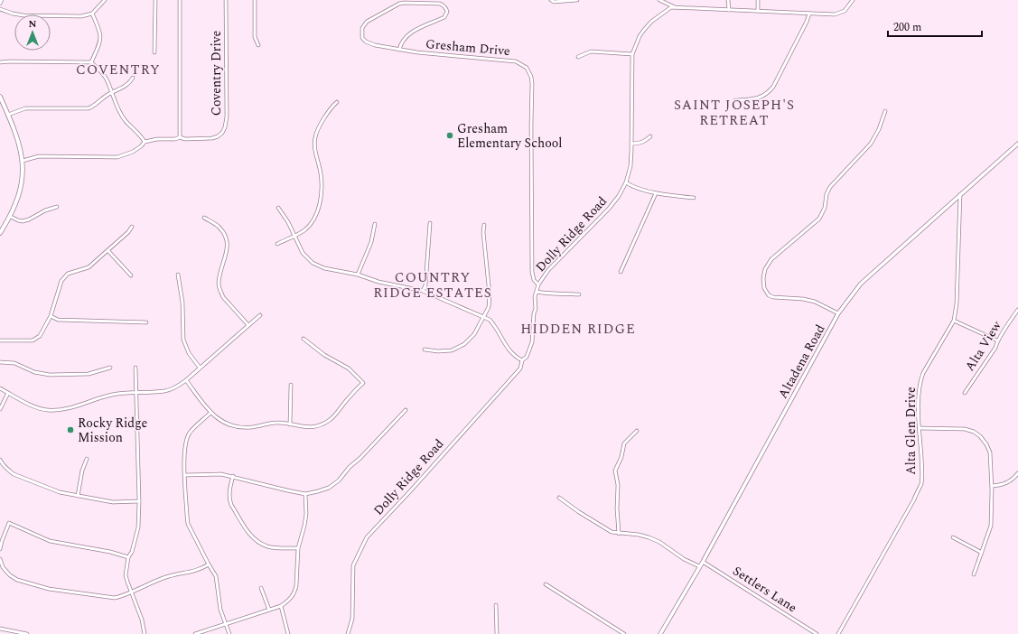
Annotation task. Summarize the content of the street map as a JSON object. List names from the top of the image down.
{
  "streets": {
    "street": [
      "Gresham Drive",
      "Coventry Drive",
      "Dolly Ridge Road",
      "Alta View",
      "Altadena Road",
      "Alta Glen Drive",
      "Settlers Lane"
    ]
  },
  "crossings": [
    ["Gresham Drive", "Dolly Ridge Road"],
    ["Altadena Road", "Alta Glen Drive"],
    ["Altadena Road", "Settlers Lane"]
  ],
  "districts": [
    "COVENTRY",
    "SAINT JOSEPH'S RETREAT",
    "COUNTRY RIDGE ESTATES",
    "HIDDEN RIDGE"
  ],
  "places": ["Gresham Elementary School", "Rocky Ridge Mission"],
  "scale_bar": "200 m",
  "north": "top"
}
